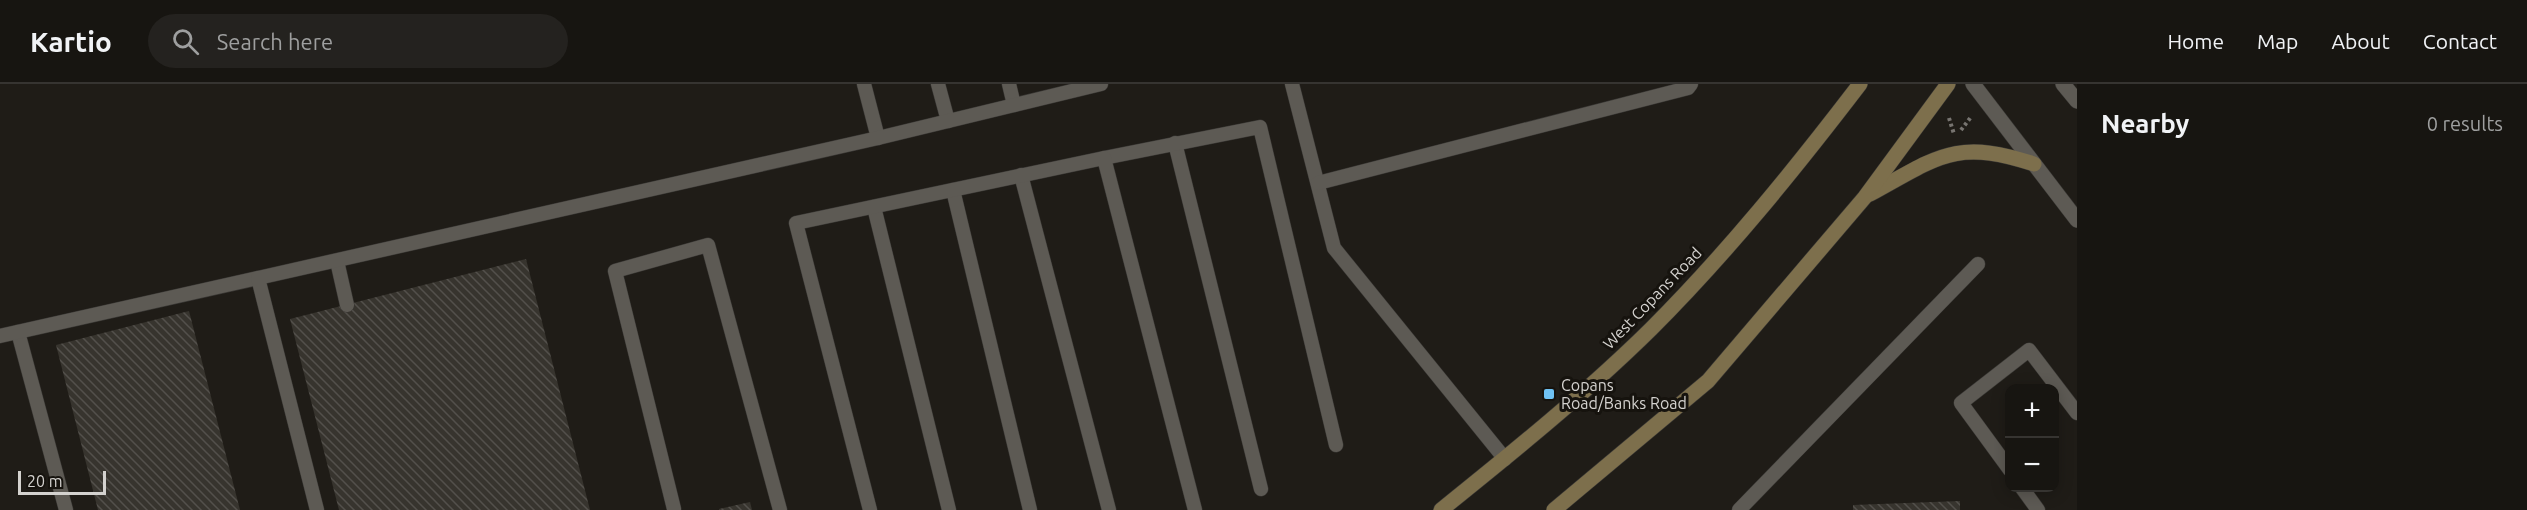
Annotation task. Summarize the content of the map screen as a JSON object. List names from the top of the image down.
{
  "streets": {
    "main road": ["West Copans Road"]
  },
  "places": {
    "transit": ["Copans Road/Banks Road"]
  },
  "scale_bar": "20 m",
  "page": {
    "header": "Kartio",
    "search": "Search here",
    "nav": [
      "Home",
      "Map",
      "About",
      "Contact"
    ],
    "heading": ["Nearby", "0 results"],
    "map_buttons": ["+", "−"],
    "scale": "20 m"
  }
}
